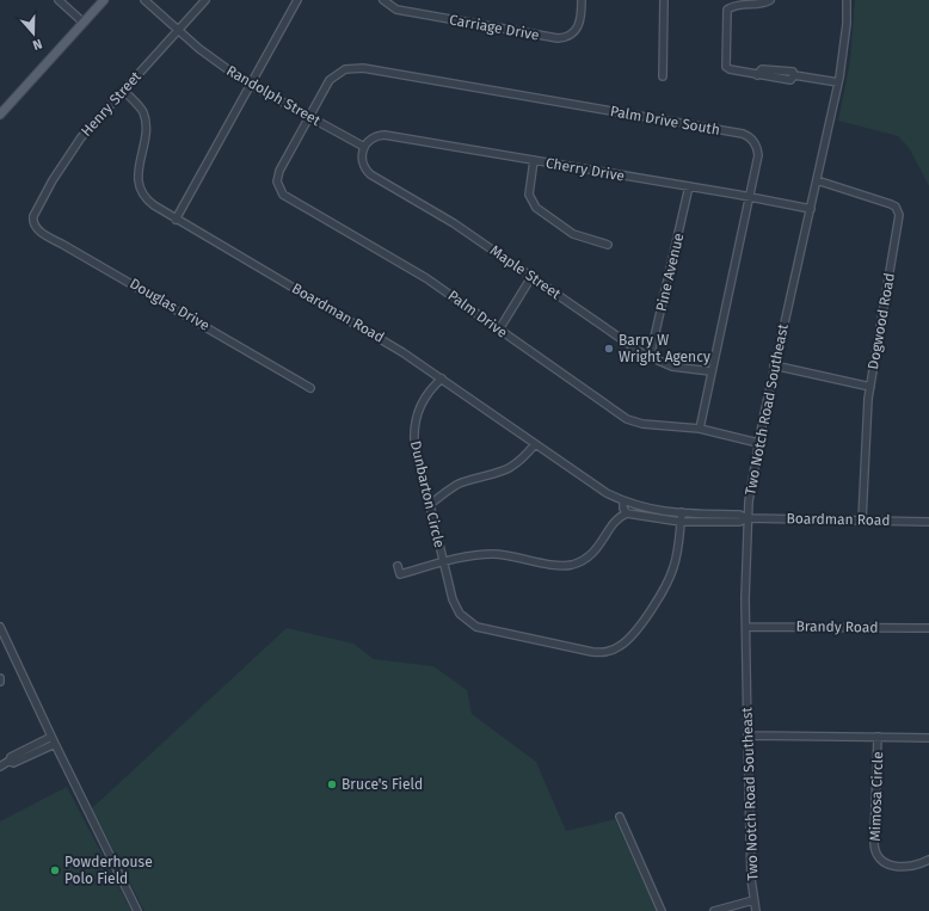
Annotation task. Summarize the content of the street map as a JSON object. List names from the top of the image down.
{
  "streets": {
    "street": [
      "Carriage Drive",
      "Randolph Street",
      "Henry Street",
      "Palm Drive South",
      "Cherry Drive",
      "Maple Street",
      "Pine Avenue",
      "Douglas Drive",
      "Boardman Road",
      "Palm Drive",
      "Dogwood Road",
      "Two Notch Road Southeast",
      "Dunbarton Circle",
      "Brandy Road",
      "Mimosa Circle"
    ]
  },
  "crossings": [
    ["Randolph Street", "Henry Street"],
    ["Randolph Street", "Palm Drive South"],
    ["Randolph Street", "Cherry Drive"],
    ["Randolph Street", "Maple Street"],
    ["Randolph Street", "Palm Drive"],
    ["Henry Street", "Douglas Drive"],
    ["Henry Street", "Boardman Road"],
    ["Palm Drive South", "Cherry Drive"],
    ["Palm Drive South", "Maple Street"],
    ["Palm Drive South", "Palm Drive"],
    ["Cherry Drive", "Maple Street"],
    ["Cherry Drive", "Pine Avenue"],
    ["Cherry Drive", "Two Notch Road Southeast"],
    ["Maple Street", "Pine Avenue"],
    ["Boardman Road", "Dogwood Road"],
    ["Boardman Road", "Two Notch Road Southeast"],
    ["Boardman Road", "Dunbarton Circle"],
    ["Palm Drive", "Two Notch Road Southeast"],
    ["Dogwood Road", "Two Notch Road Southeast"],
    ["Two Notch Road Southeast", "Brandy Road"]
  ],
  "places": ["Barry W Wright Agency", "Bruce's Field", "Powderhouse Polo Field"],
  "north": "bottom"
}
